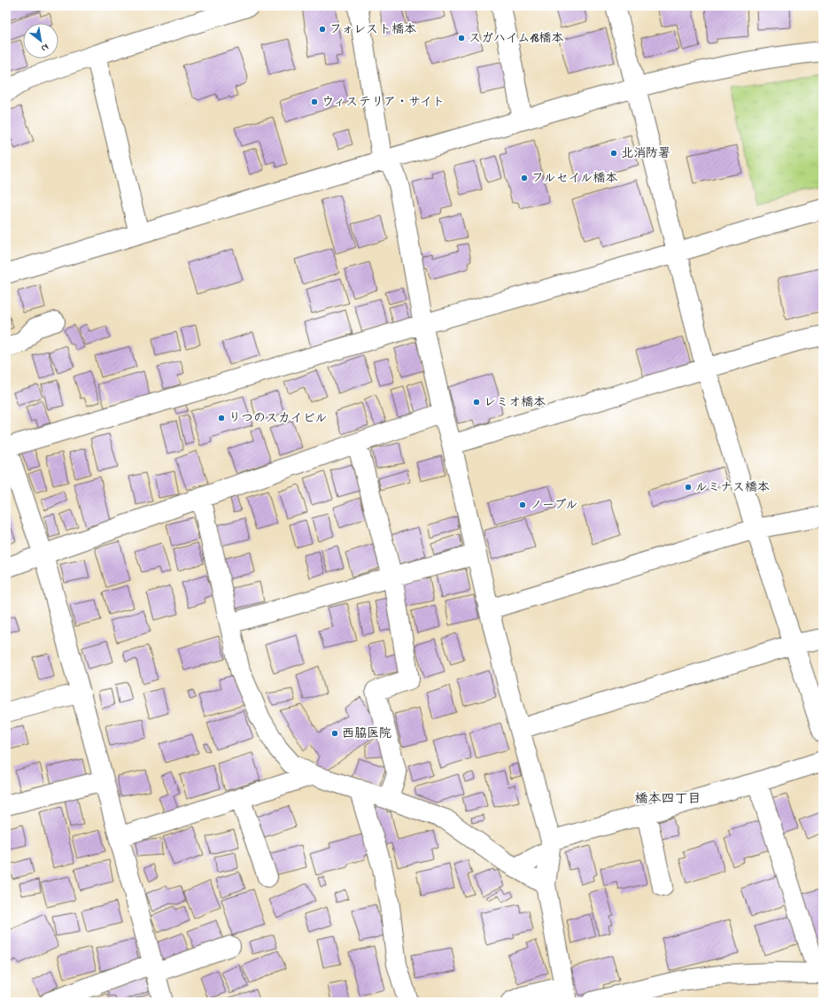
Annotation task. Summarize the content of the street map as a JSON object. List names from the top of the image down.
{
  "districts": ["橋本四丁目"],
  "places": [
    "フォレスト橋本",
    "スガハイム18橋本",
    "ウィステリア・サイト",
    "北消防署",
    "フルセイル橋本",
    "レミオ橋本",
    "りつのスカイビル",
    "ルミナス橋本",
    "ノーブル",
    "西脇医院"
  ],
  "north": "bottom right"
}
